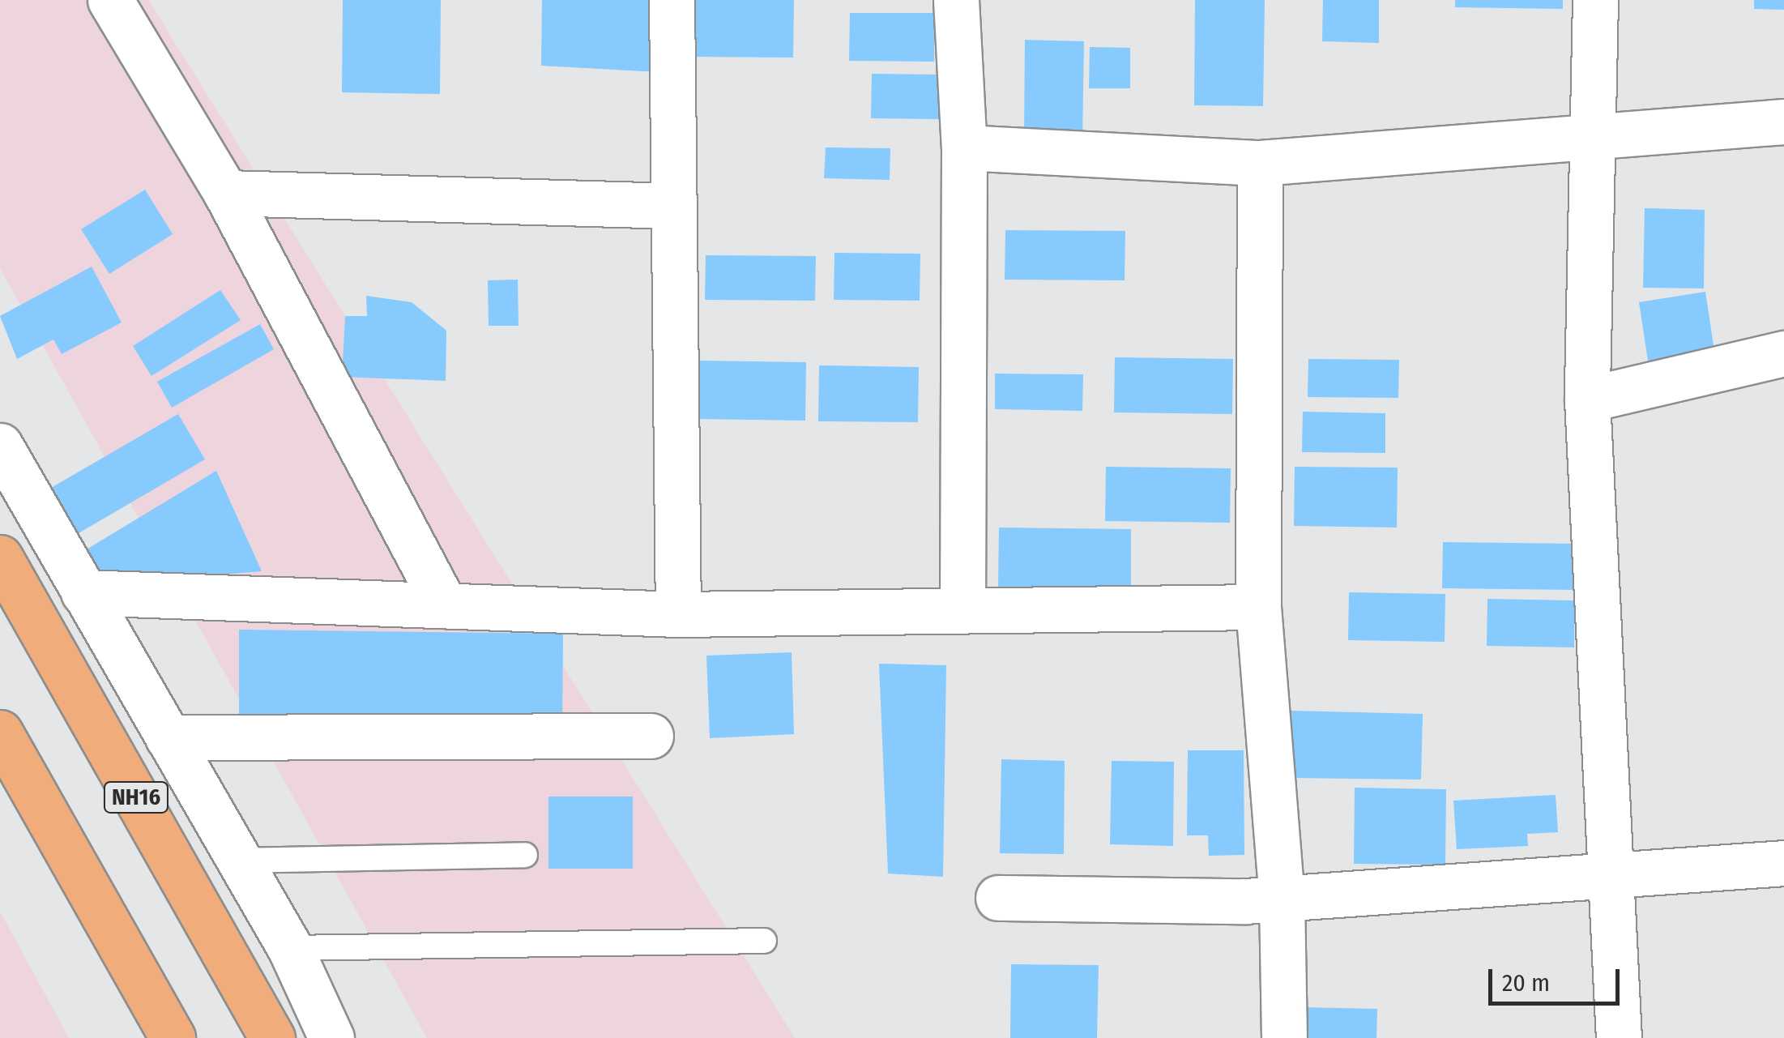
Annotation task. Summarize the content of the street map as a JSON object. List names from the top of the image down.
{
  "streets": {
    "highway": ["NH16"]
  },
  "scale_bar": "20 m"
}
